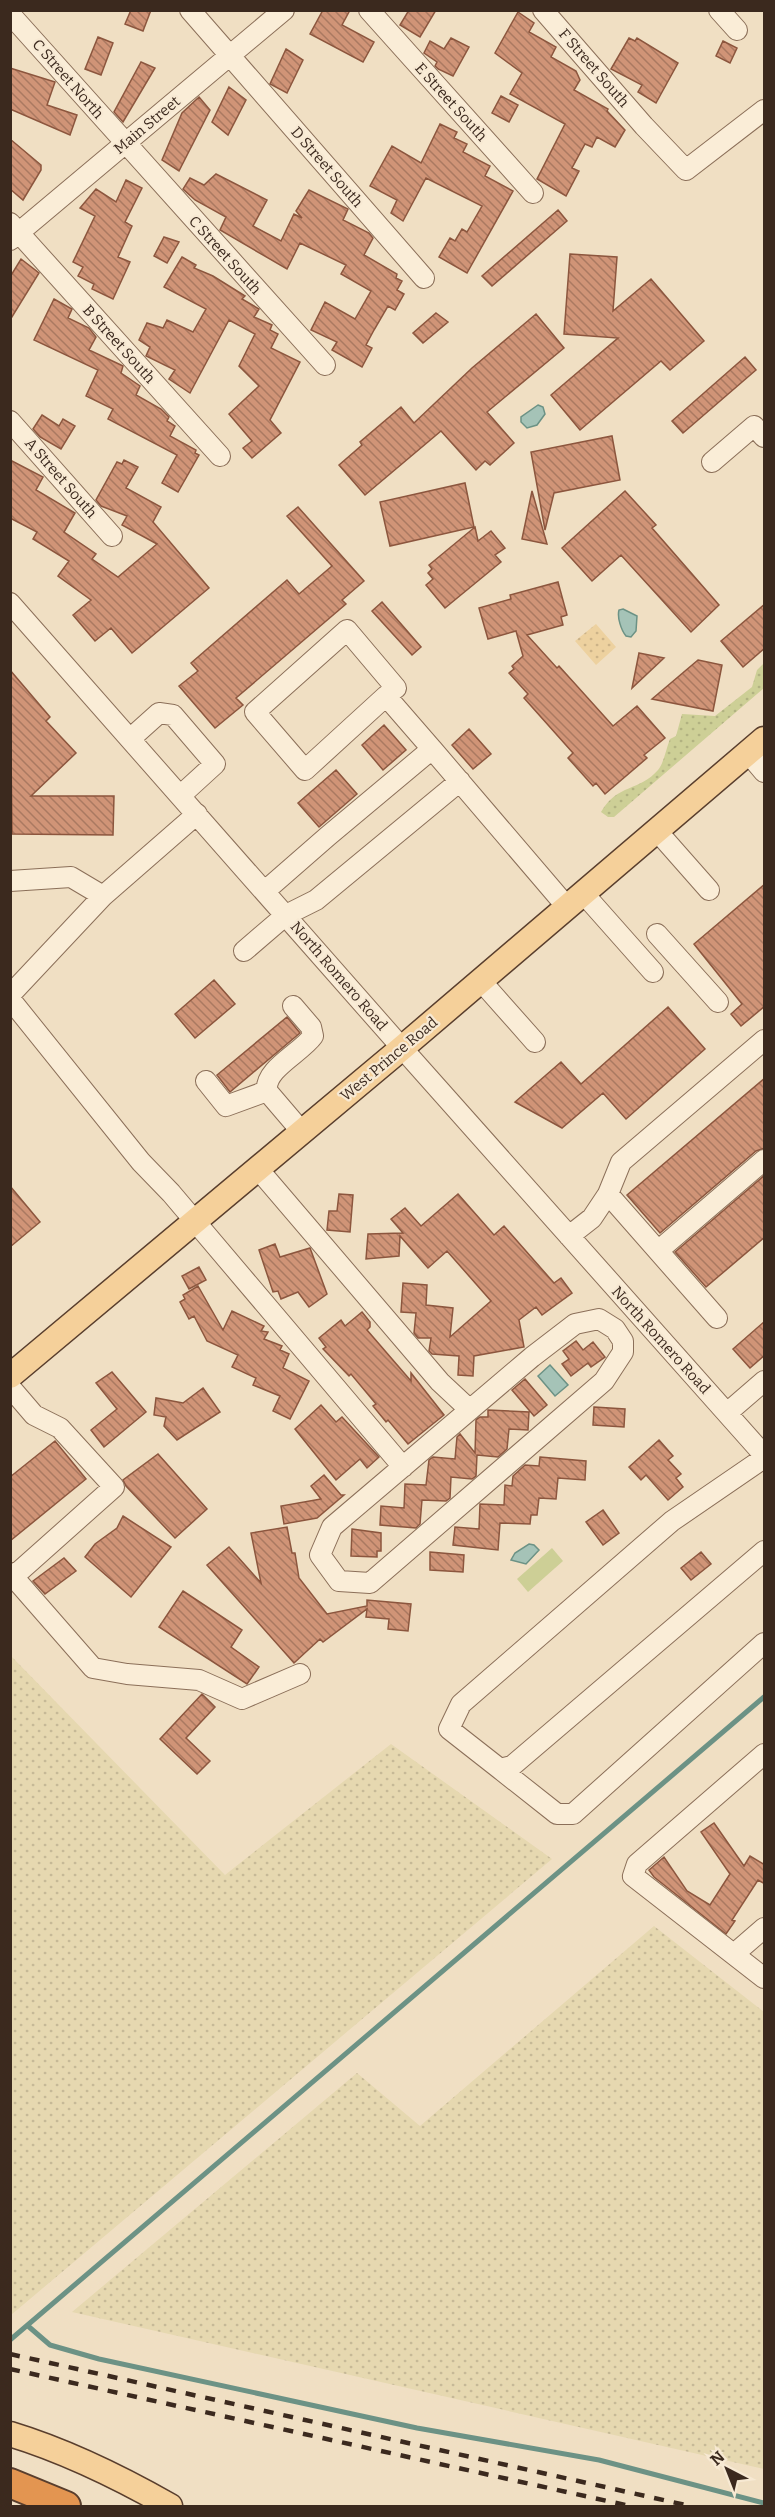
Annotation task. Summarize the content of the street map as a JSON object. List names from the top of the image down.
{
  "streets": {
    "main road": ["West Prince Road"],
    "street": [
      "F Street South",
      "C Street North",
      "E Street South",
      "Main Street",
      "D Street South",
      "C Street South",
      "B Street South",
      "A Street South",
      "North Romero Road"
    ]
  },
  "crossings": [
    ["C Street North", "Main Street"],
    ["C Street North", "C Street South"],
    ["Main Street", "D Street South"],
    ["Main Street", "C Street South"],
    ["Main Street", "B Street South"],
    ["North Romero Road", "West Prince Road"]
  ],
  "north": "top left"
}
